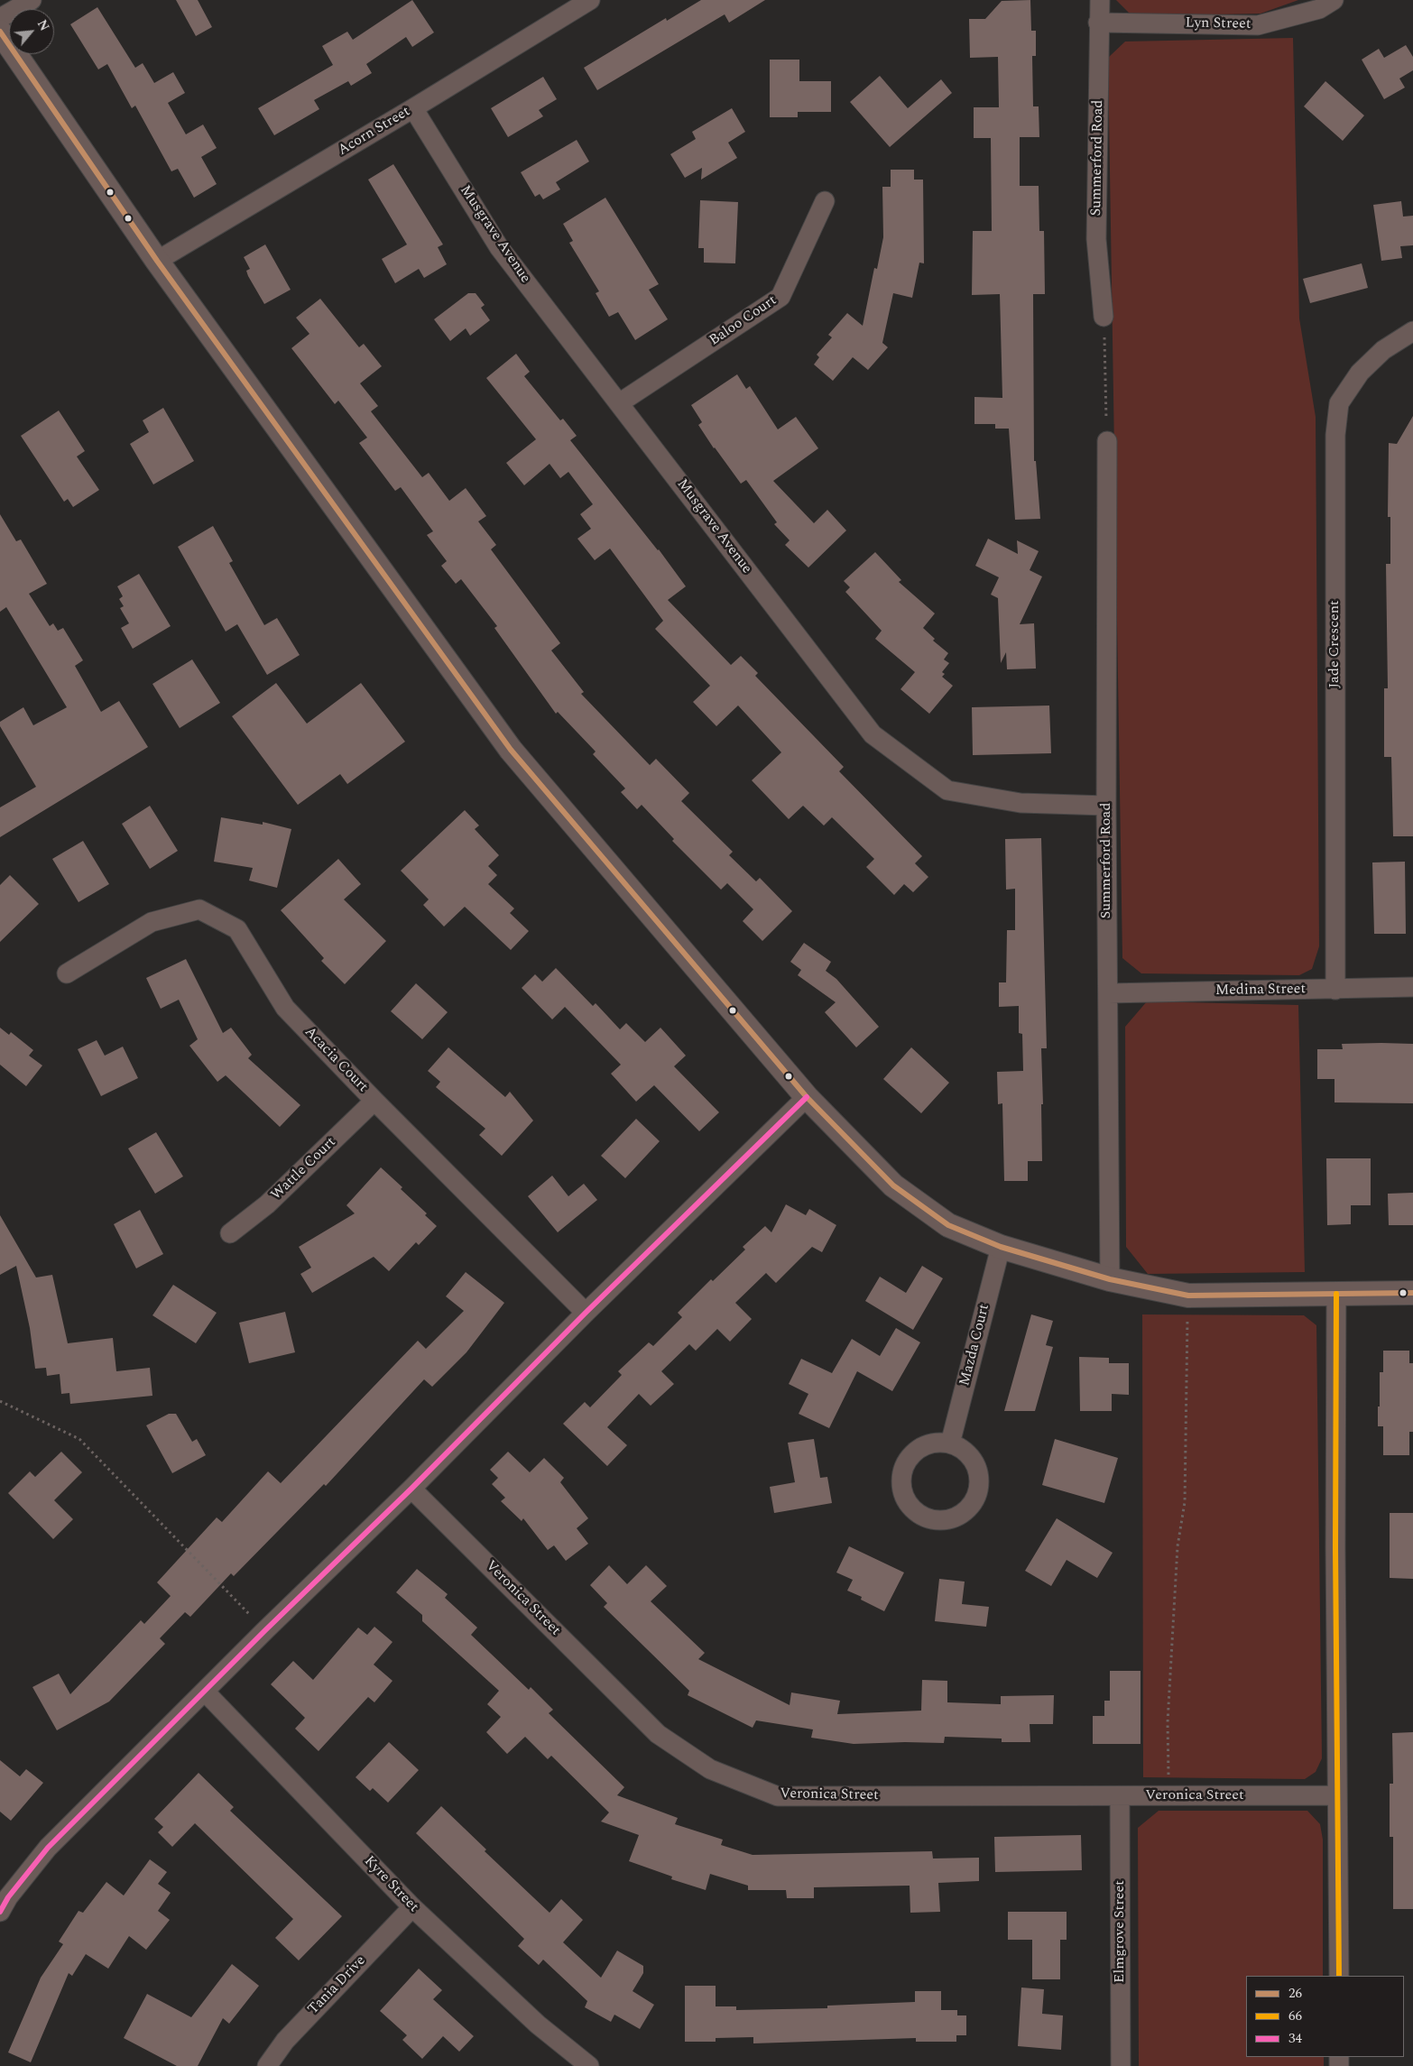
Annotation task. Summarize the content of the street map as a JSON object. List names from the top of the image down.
{
  "streets": {
    "street": [
      "Lyn Street",
      "Acorn Street",
      "Summerford Road",
      "Musgrave Avenue",
      "Baloo Court",
      "Jade Crescent",
      "Medina Street",
      "Acacia Court",
      "Wattle Court",
      "Mazda Court",
      "Veronica Street",
      "Kyre Street",
      "Elmgrove Street",
      "Tania Drive"
    ]
  },
  "crossings": [
    ["Lyn Street", "Summerford Road"],
    ["Acorn Street", "Musgrave Avenue"],
    ["Summerford Road", "Musgrave Avenue"],
    ["Summerford Road", "Medina Street"],
    ["Musgrave Avenue", "Baloo Court"],
    ["Jade Crescent", "Medina Street"],
    ["Acacia Court", "Wattle Court"],
    ["Veronica Street", "Elmgrove Street"],
    ["Kyre Street", "Tania Drive"]
  ],
  "lines": ["transit line 26", "transit line 34", "transit line 66"],
  "legend": ["26", "66", "34"],
  "north": "top right"
}
